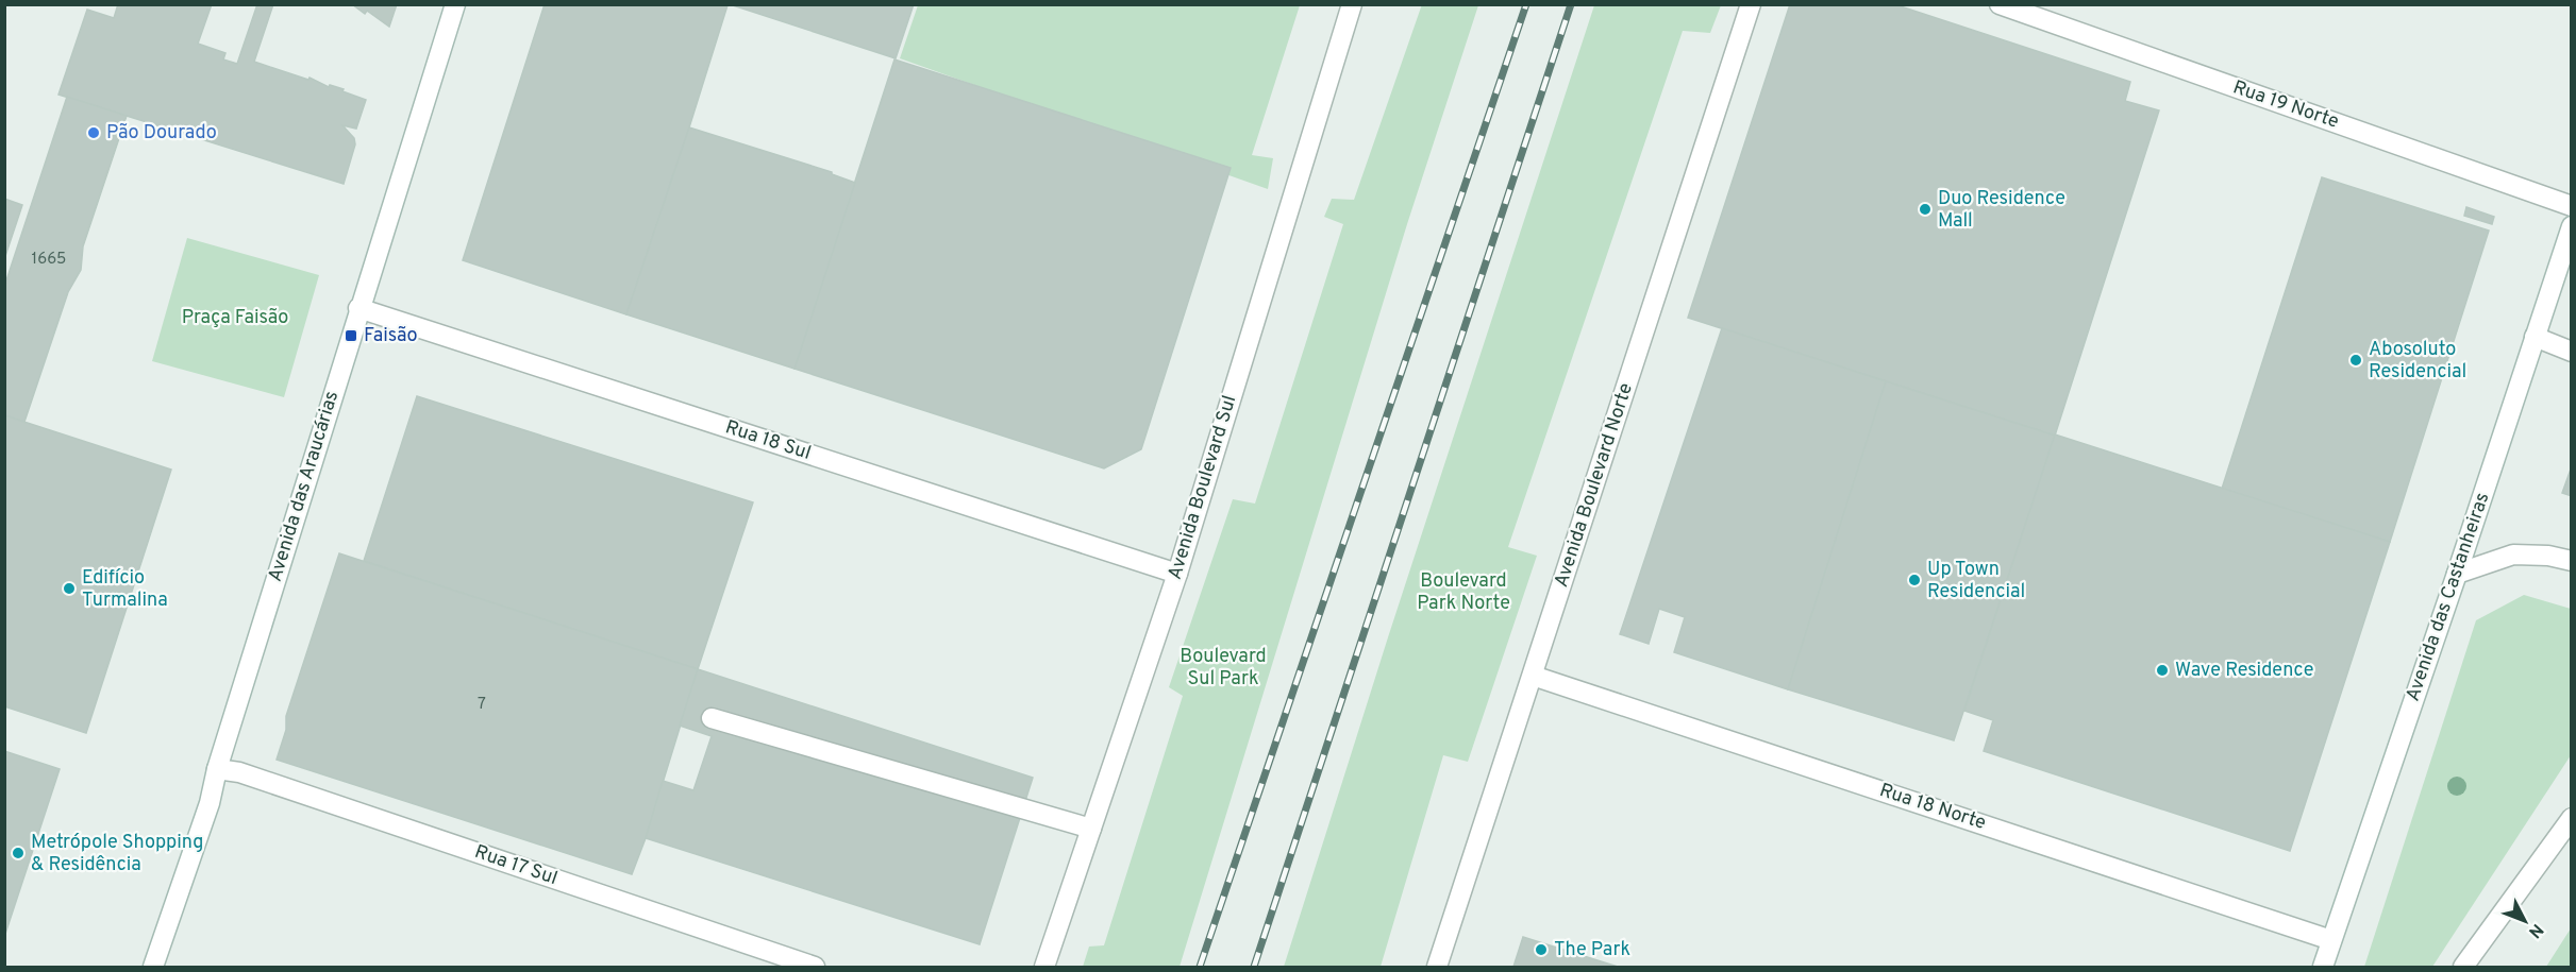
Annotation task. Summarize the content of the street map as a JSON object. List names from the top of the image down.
{
  "streets": {
    "street": [
      "Rua 19 Norte",
      "Rua 18 Sul",
      "Avenida Boulevard Norte",
      "Avenida das Araucárias",
      "Avenida Boulevard Sul",
      "Avenida das Castanheiras",
      "Rua 18 Norte",
      "Rua 17 Sul"
    ]
  },
  "crossings": [
    ["Rua 18 Sul", "Avenida das Araucárias"],
    ["Rua 18 Sul", "Avenida Boulevard Sul"],
    ["Avenida Boulevard Norte", "Rua 18 Norte"],
    ["Avenida das Araucárias", "Rua 17 Sul"],
    ["Avenida das Castanheiras", "Rua 18 Norte"]
  ],
  "parks": ["Praça Faisão", "Boulevard Park Norte", "Boulevard Sul Park"],
  "places": {
    "other": [
      "Pão Dourado",
      "Duo Residence Mall",
      "Abosoluto Residencial",
      "Up Town Residencial",
      "Edifício Turmalina",
      "Wave Residence",
      "Metrópole Shopping & Residência",
      "The Park"
    ],
    "transit": ["Faisão"]
  },
  "house_numbers": ["1665", "7"],
  "north": "bottom right"
}
